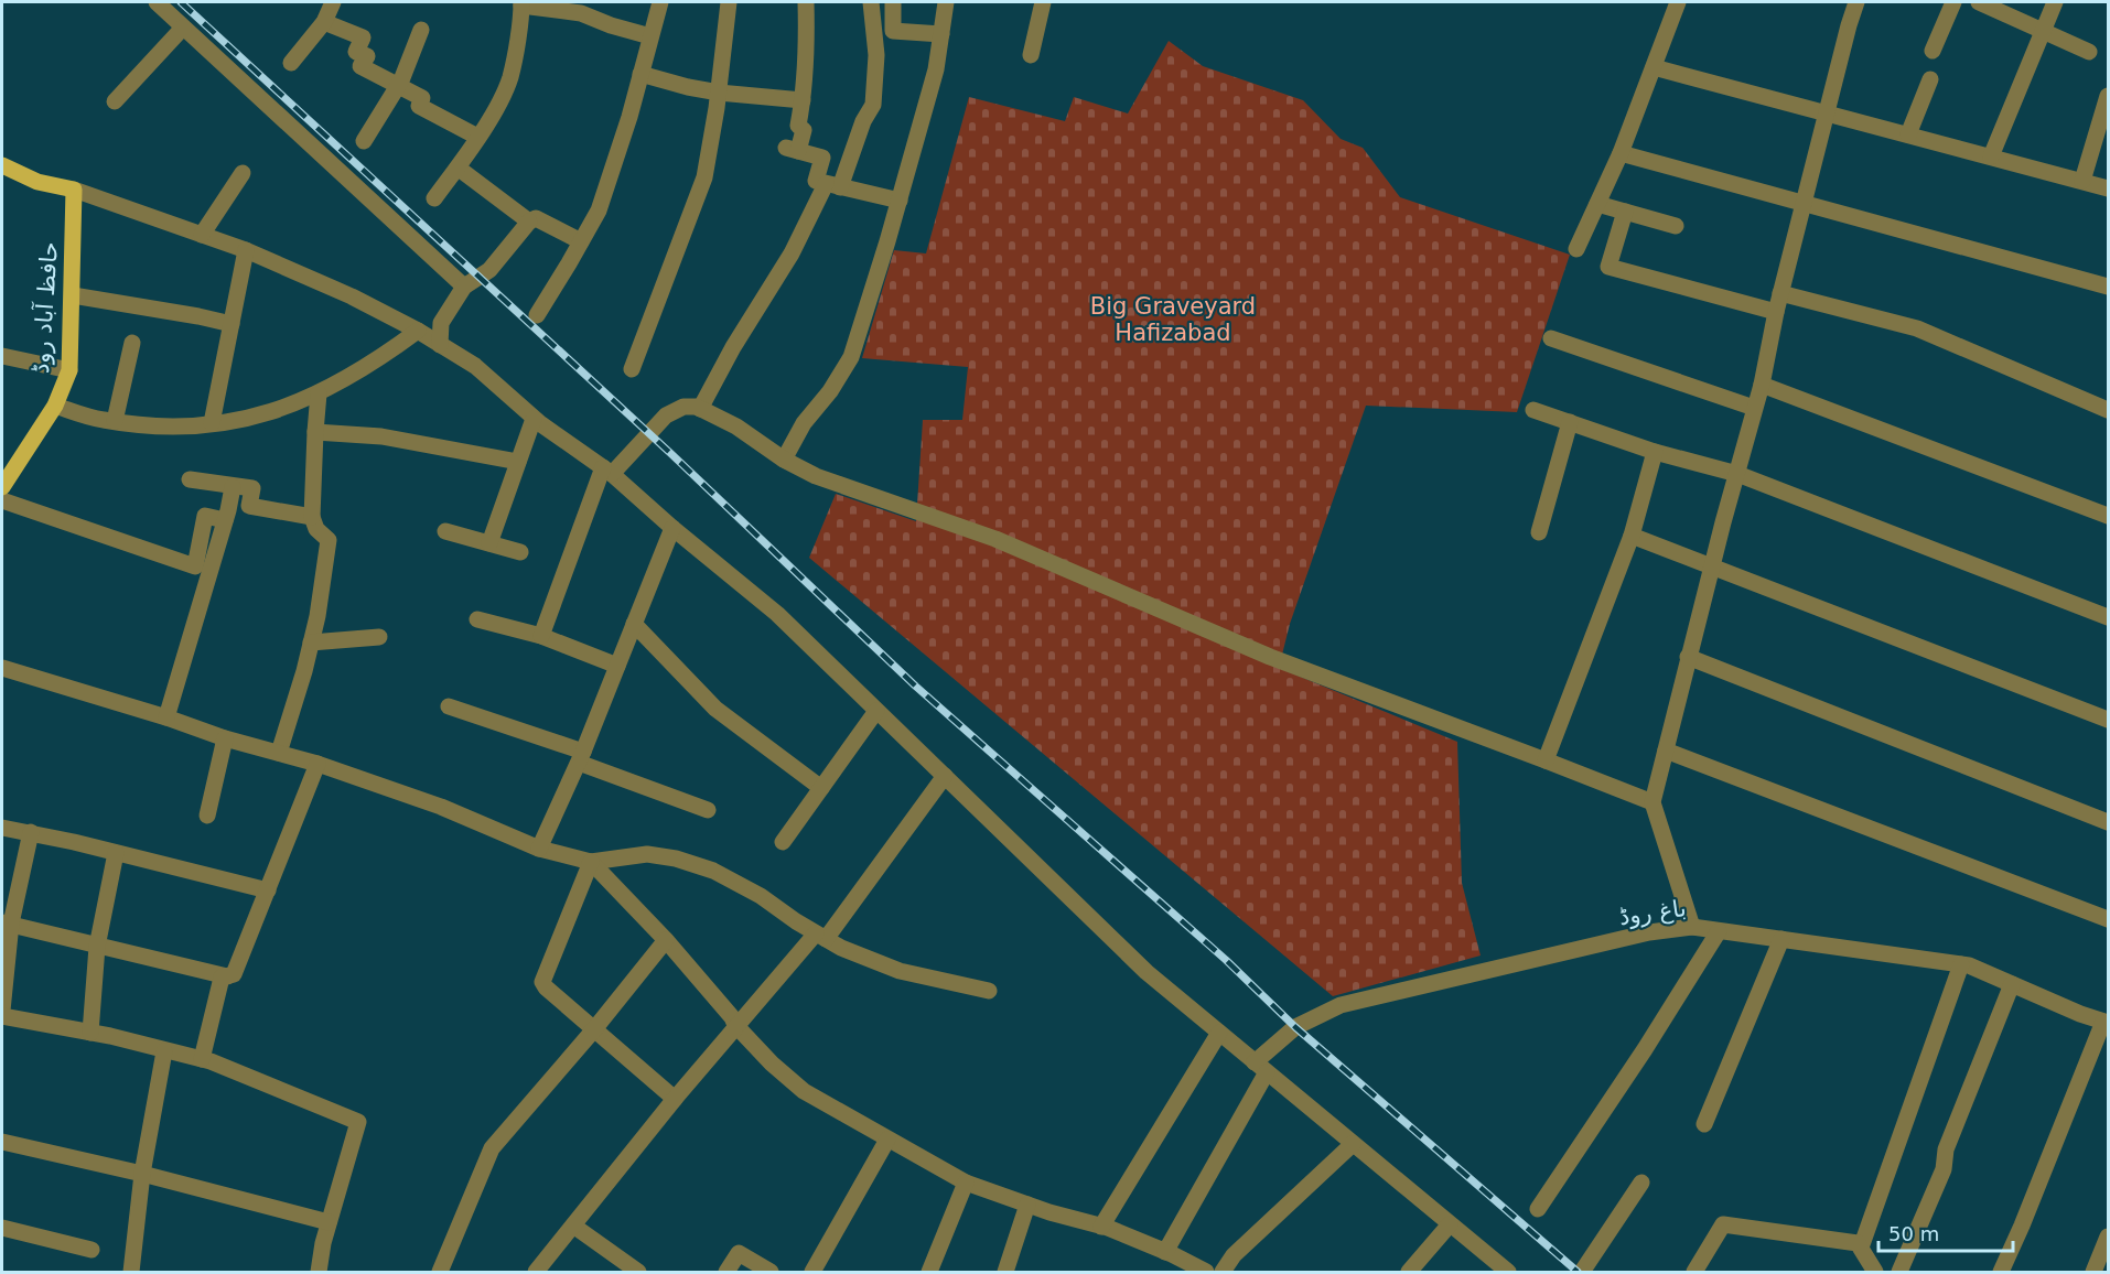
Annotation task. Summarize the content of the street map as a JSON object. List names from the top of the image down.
{
  "streets": {
    "main road": ["حافظ آباد روڈ"],
    "street": ["باغ روڈ"]
  },
  "parks": ["Big Graveyard Hafizabad"],
  "scale_bar": "50 m"
}
